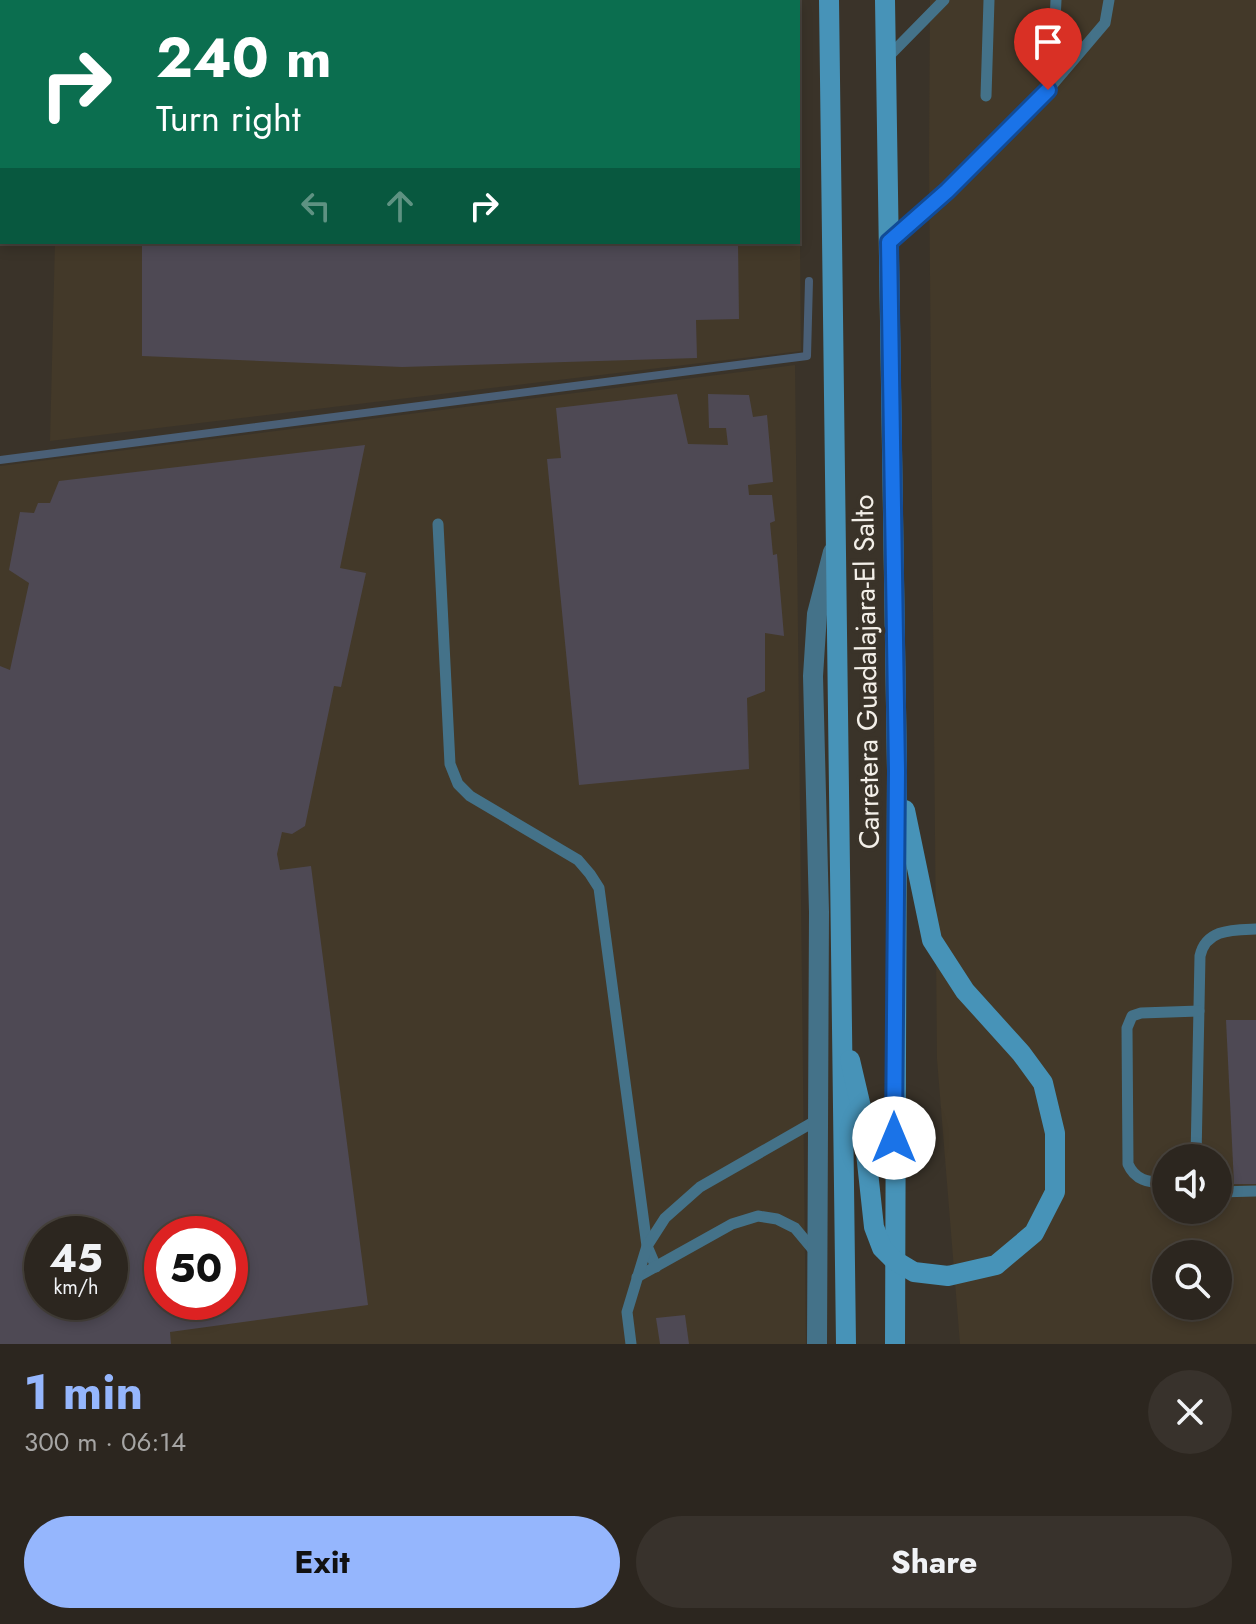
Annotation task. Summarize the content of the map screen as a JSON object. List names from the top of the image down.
{
  "streets": {
    "main road": ["Carretera Guadalajara-El Salto"]
  },
  "page": {
    "turn": ["240 m", "Turn right"],
    "speed": "45 km/h",
    "limit": "50",
    "heading": ["1 min", "300 m · 06:14"],
    "buttons": ["Exit", "Share"]
  }
}
